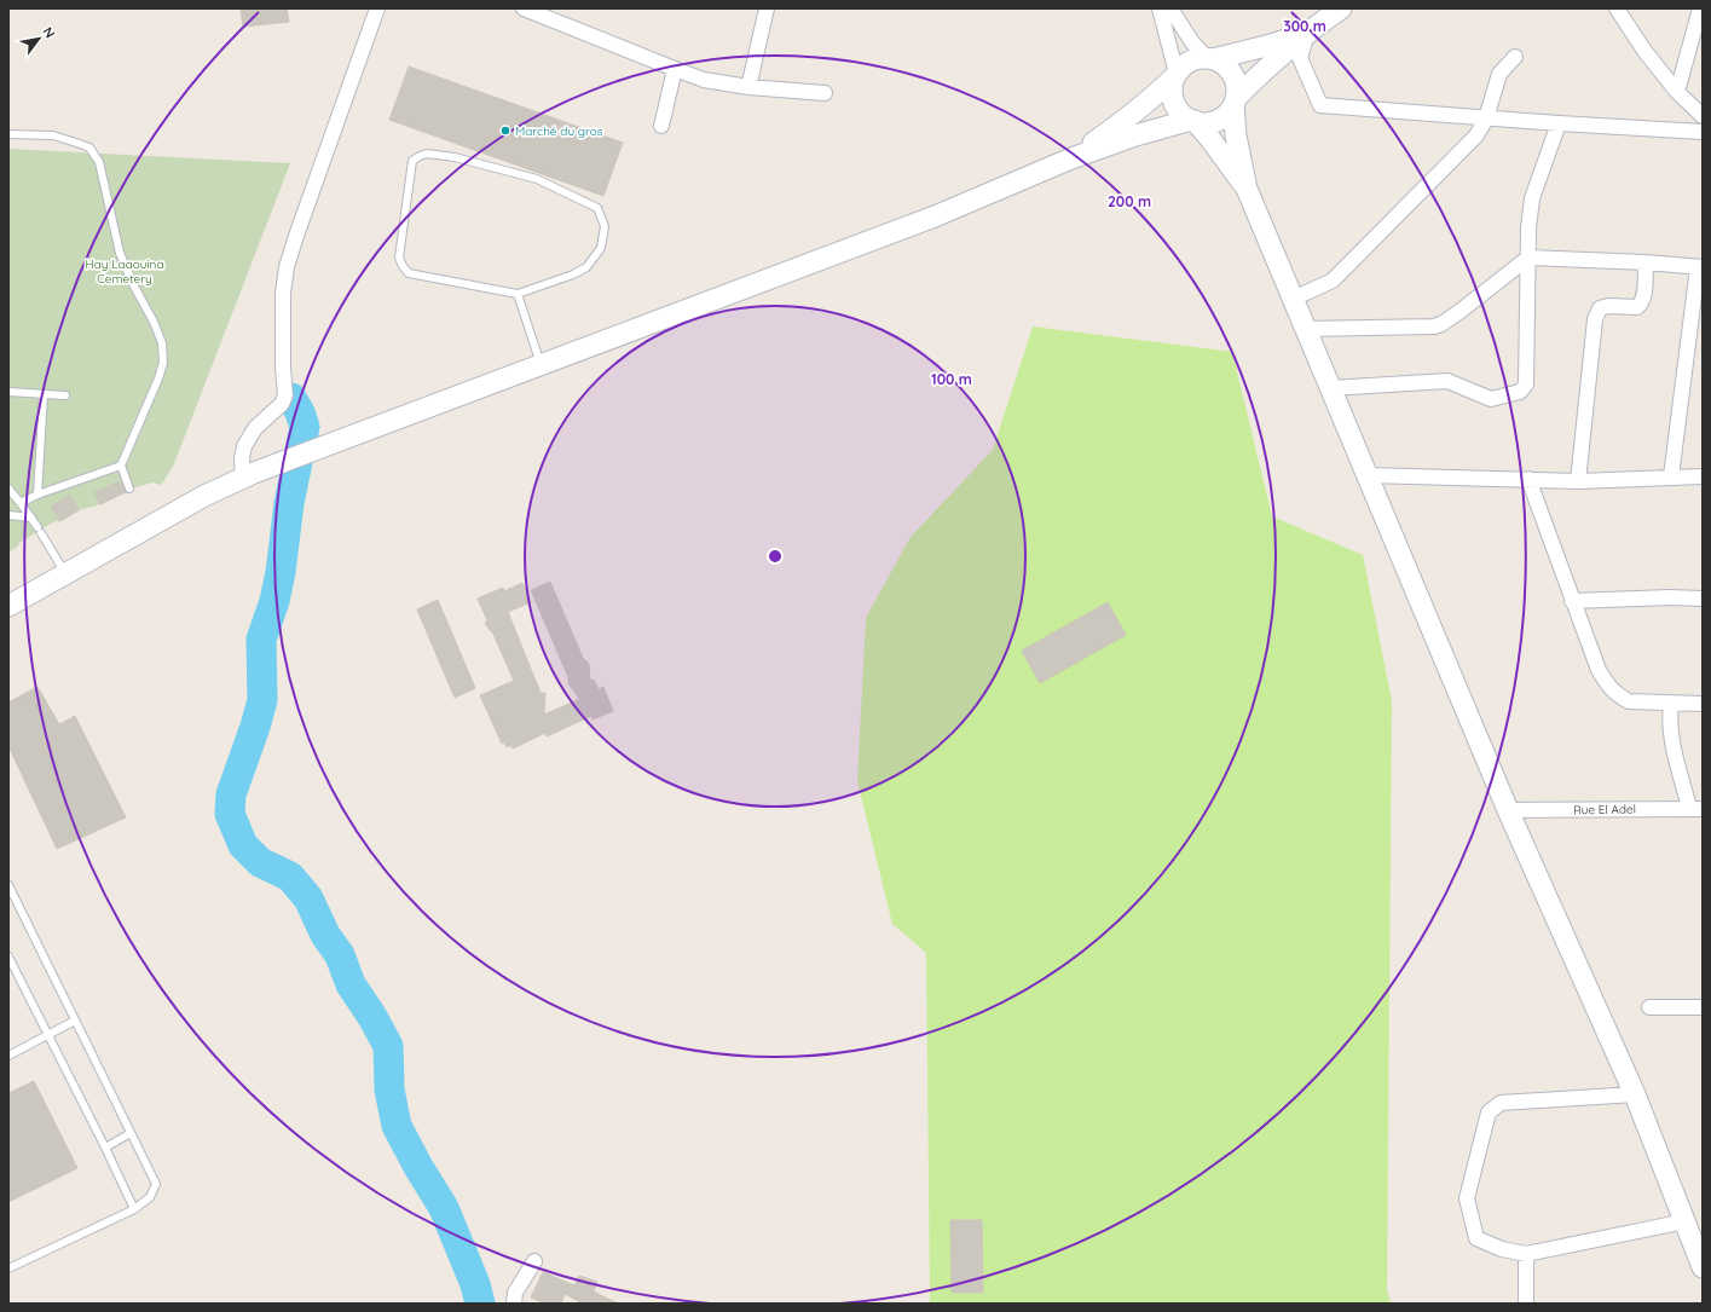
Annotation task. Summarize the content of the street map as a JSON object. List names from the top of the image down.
{
  "streets": {
    "street": ["Rue El Adel"]
  },
  "parks": ["Hay Laaouina Cemetery"],
  "places": ["Marché du gros"],
  "north": "top right",
  "rings": ["300 m", "200 m", "100 m"]
}
